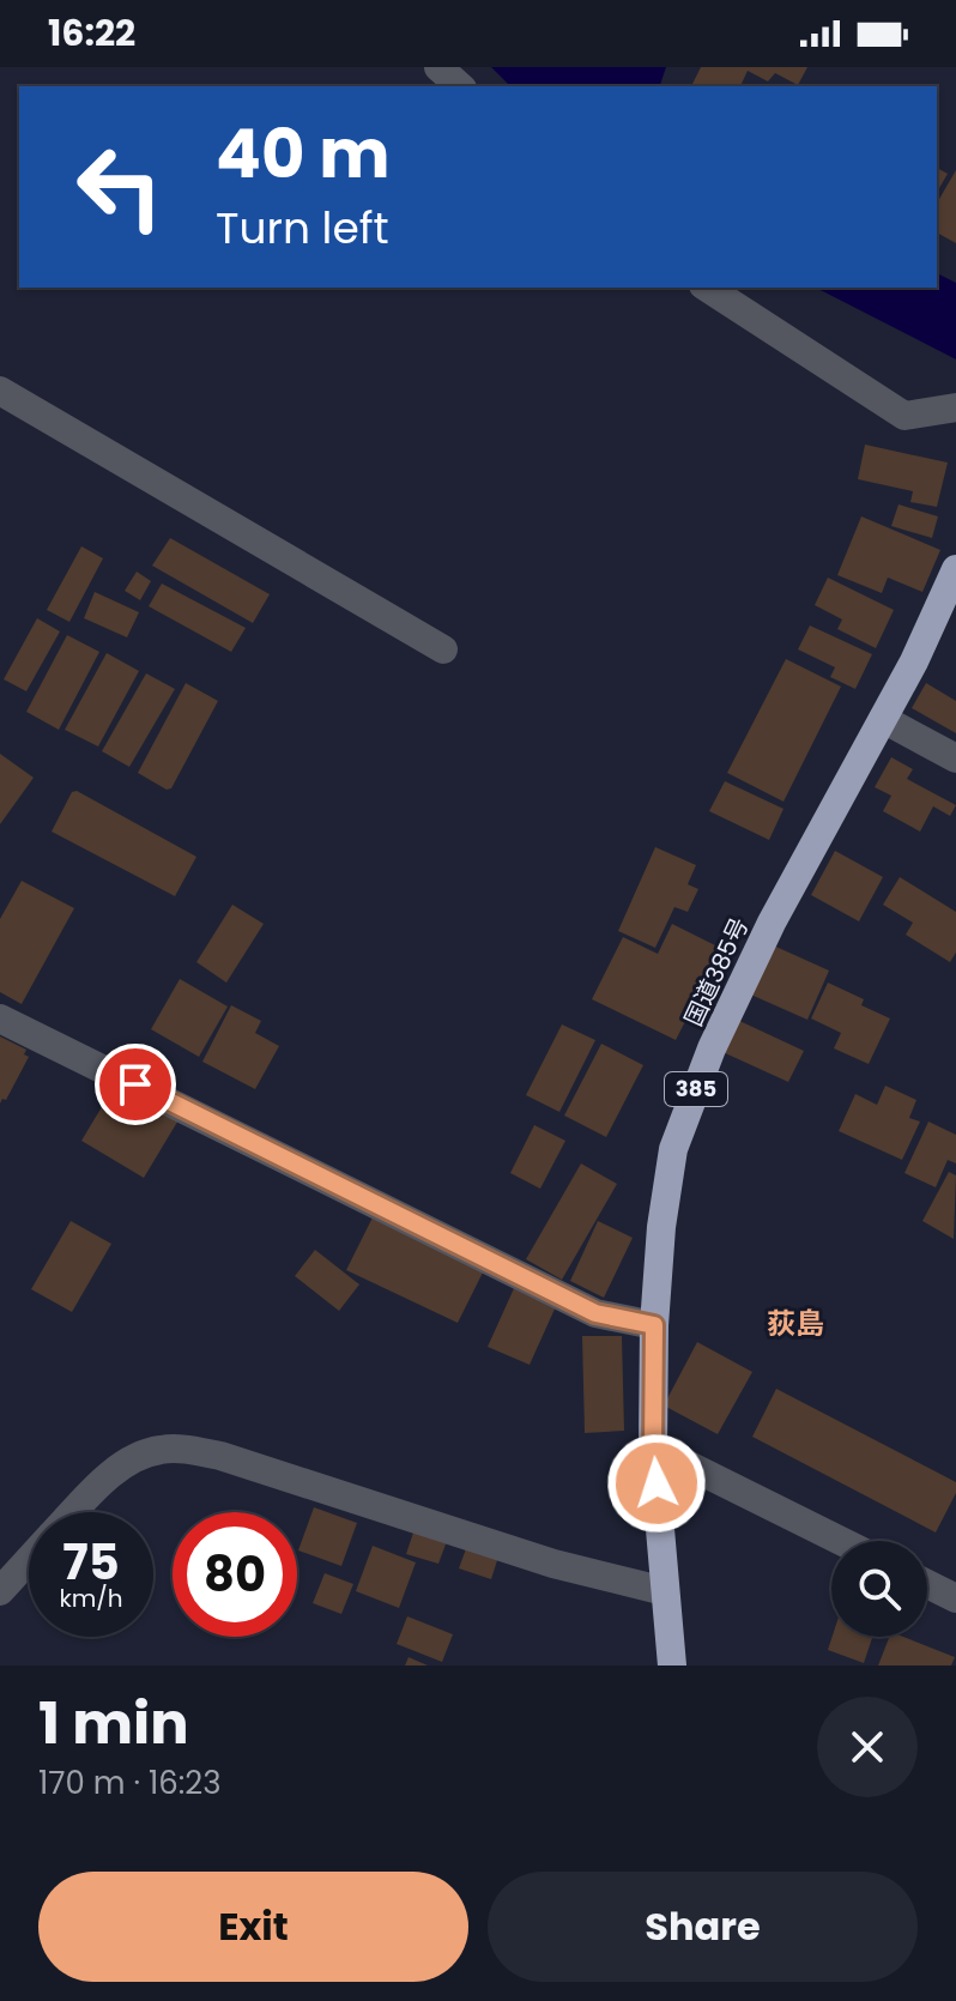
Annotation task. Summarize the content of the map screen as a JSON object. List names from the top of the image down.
{
  "streets": {
    "highway": ["国道385号", "385"]
  },
  "districts": ["荻島"],
  "page": {
    "status": "16:22",
    "turn": ["40 m", "Turn left"],
    "speed": "75 km/h",
    "limit": "80",
    "heading": ["1 min", "170 m · 16:23"],
    "buttons": ["Exit", "Share"]
  }
}
